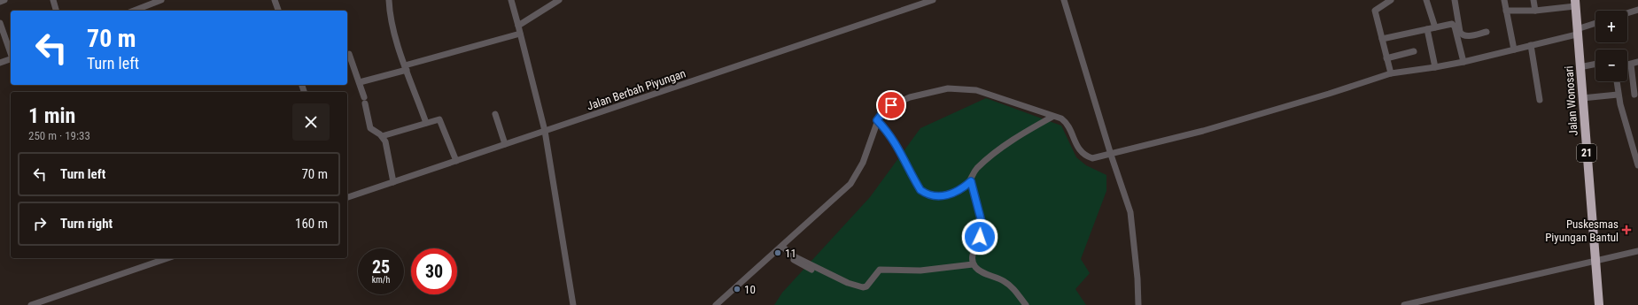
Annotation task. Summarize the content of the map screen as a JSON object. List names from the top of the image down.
{
  "streets": {
    "highway": ["Jalan Wonosari", "21"],
    "street": ["Jalan Berbah Piyungan"]
  },
  "places": {
    "health": ["Puskesmas Piyungan Bantul"],
    "other": ["11", "10"]
  },
  "page": {
    "map_buttons": ["+", "−"],
    "turn": ["70 m", "Turn left"],
    "heading": ["1 min", "250 m · 19:33"],
    "list": [
      {
        "name": "Turn left",
        "value": "70 m"
      },
      {
        "name": "Turn right",
        "value": "160 m"
      }
    ],
    "speed": "25 km/h",
    "limit": "30"
  }
}
